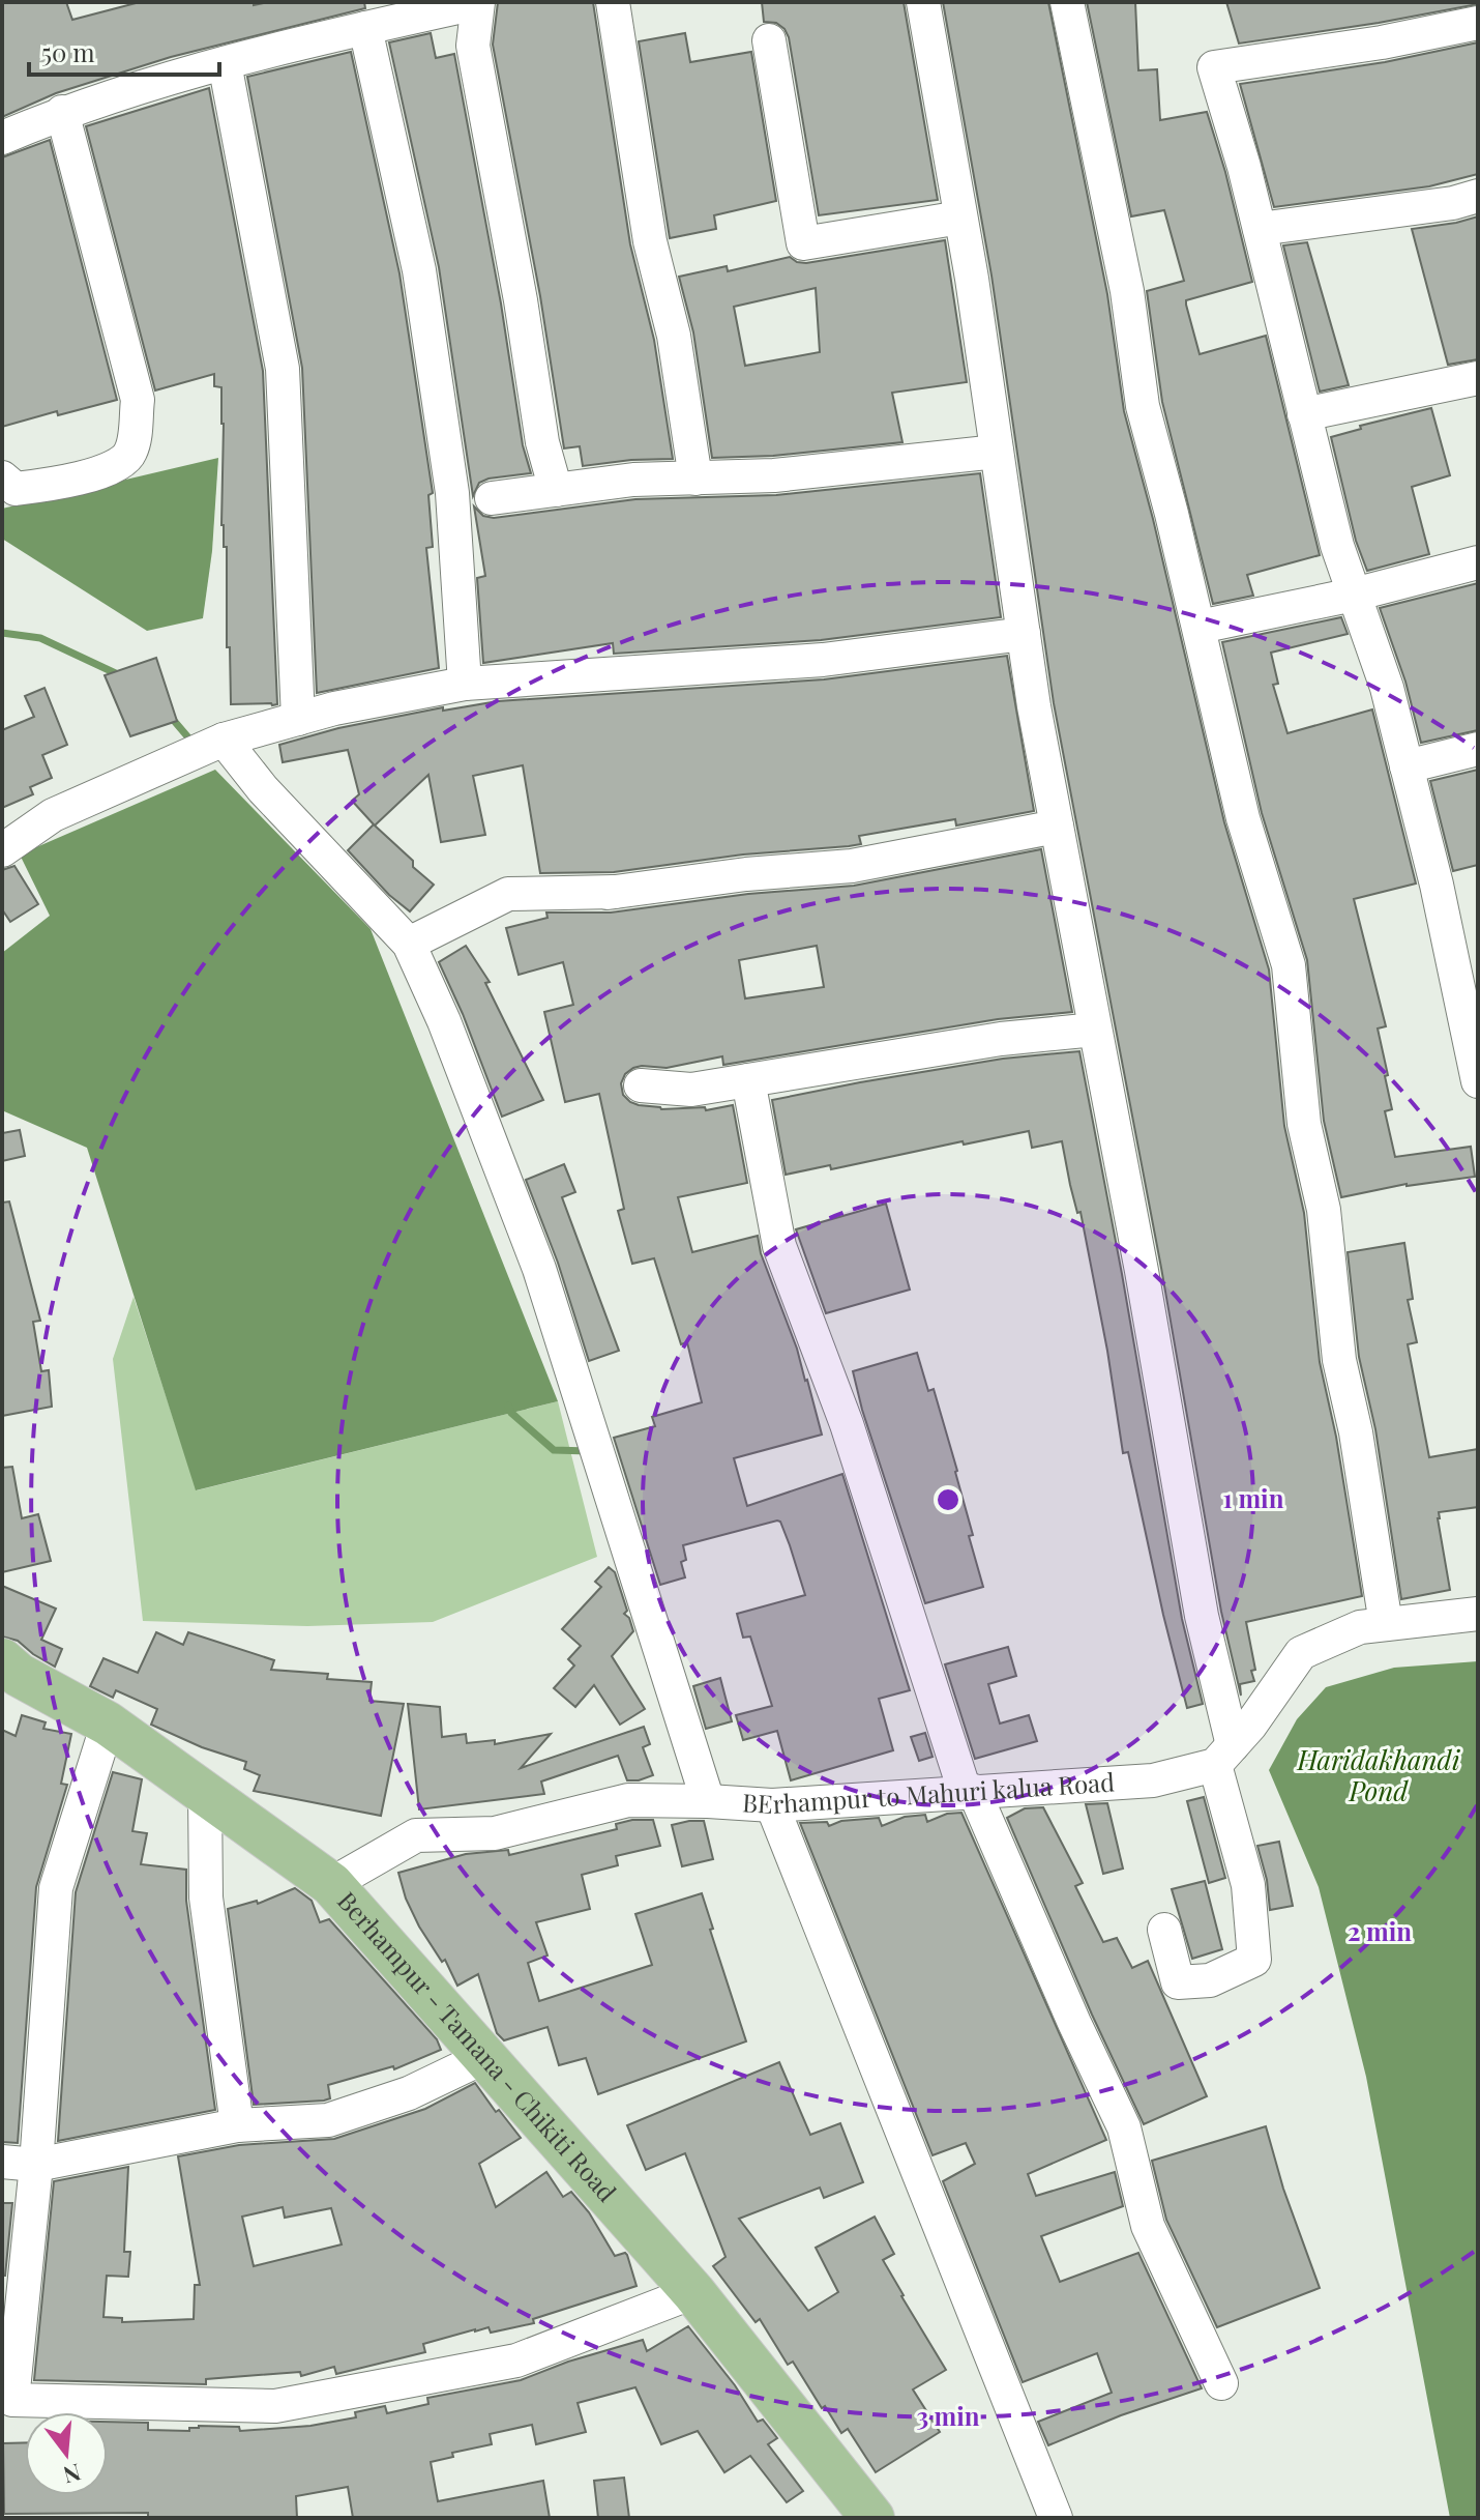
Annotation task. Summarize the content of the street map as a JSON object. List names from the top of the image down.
{
  "streets": {
    "main road": ["Berhampur - Tamana - Chikiti Road"],
    "street": ["BErhampur to Mahuri kalua Road"]
  },
  "crossings": [
    ["BErhampur to Mahuri kalua Road", "Berhampur - Tamana - Chikiti Road"]
  ],
  "water": ["Haridakhandi Pond"],
  "scale_bar": "50 m",
  "north": "bottom",
  "rings": ["1 min", "2 min", "3 min"]
}
